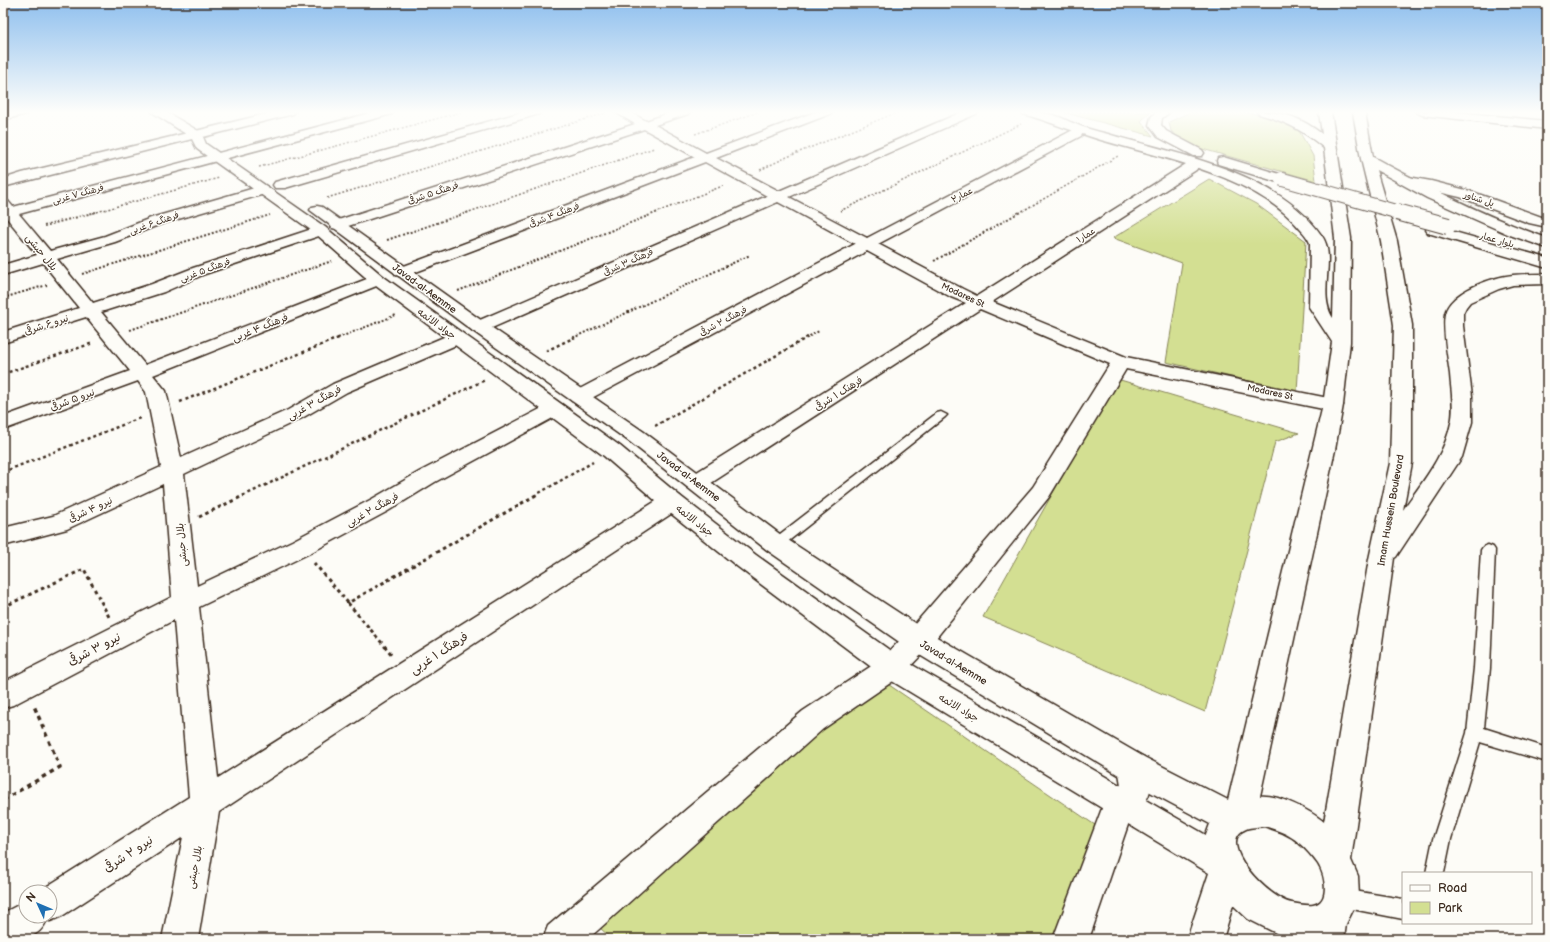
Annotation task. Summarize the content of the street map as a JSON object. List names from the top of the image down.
{
  "streets": {
    "street": [
      "فرهنگ ۵ شرقی",
      "فرهنگ ۷ غربی",
      "عمار۲",
      "پل شناور",
      "فرهنگ ۴ شرقی",
      "فرهنگ ۶ غربی",
      "عمار۱",
      "بلوار عمار",
      "بلال حبشی",
      "فرهنگ ۳ شرقی",
      "فرهنگ ۵ غربی",
      "Javad-al-Aemme",
      "Modares St",
      "فرهنگ ۲ شرقی",
      "جواد الائمه",
      "نیرو ۶ شرقی",
      "فرهنگ ۴ غربی",
      "فرهنک ۱ شرقی",
      "نیرو ۵ شرقی",
      "فرهنگ ۳ غربی",
      "نیرو ۴ شرقی",
      "فرهنگ ۲ غربی",
      "Imam Hussein Boulevard",
      "نیرو ۳ شرقی",
      "فرهنگ ۱ غربی",
      "نیرو ۲ شرقی"
    ]
  },
  "crossings": [
    ["فرهنگ ۵ شرقی", "فرهنگ ۵ غربی"],
    ["فرهنگ ۵ شرقی", "جواد الائمه"],
    ["فرهنگ ۷ غربی", "فرهنگ ۶ غربی"],
    ["فرهنگ ۷ غربی", "بلال حبشی"],
    ["فرهنگ ۷ غربی", "جواد الائمه"],
    ["عمار۲", "Modares St"],
    ["عمار۲", "فرهنگ ۲ شرقی"],
    ["فرهنگ ۴ شرقی", "Javad-al-Aemme"],
    ["فرهنگ ۴ شرقی", "Modares St"],
    ["فرهنگ ۶ غربی", "بلال حبشی"],
    ["فرهنگ ۶ غربی", "جواد الائمه"],
    ["عمار۱", "Modares St"],
    ["عمار۱", "فرهنک ۱ شرقی"],
    ["بلال حبشی", "فرهنگ ۵ غربی"],
    ["بلال حبشی", "نیرو ۶ شرقی"],
    ["بلال حبشی", "فرهنگ ۴ غربی"],
    ["بلال حبشی", "نیرو ۵ شرقی"],
    ["بلال حبشی", "فرهنگ ۳ غربی"],
    ["بلال حبشی", "نیرو ۴ شرقی"],
    ["بلال حبشی", "فرهنگ ۲ غربی"],
    ["بلال حبشی", "نیرو ۳ شرقی"],
    ["بلال حبشی", "فرهنگ ۱ غربی"],
    ["بلال حبشی", "نیرو ۲ شرقی"],
    ["فرهنگ ۳ شرقی", "Javad-al-Aemme"],
    ["فرهنگ ۳ شرقی", "Modares St"],
    ["فرهنگ ۵ غربی", "جواد الائمه"],
    ["فرهنگ ۵ غربی", "نیرو ۶ شرقی"],
    ["Javad-al-Aemme", "فرهنگ ۲ شرقی"],
    ["Javad-al-Aemme", "جواد الائمه"],
    ["Javad-al-Aemme", "فرهنک ۱ شرقی"],
    ["Javad-al-Aemme", "Imam Hussein Boulevard"],
    ["Modares St", "فرهنگ ۲ شرقی"],
    ["Modares St", "فرهنک ۱ شرقی"],
    ["جواد الائمه", "فرهنگ ۴ غربی"],
    ["جواد الائمه", "فرهنگ ۳ غربی"],
    ["جواد الائمه", "فرهنگ ۲ غربی"],
    ["جواد الائمه", "Imam Hussein Boulevard"],
    ["جواد الائمه", "فرهنگ ۱ غربی"],
    ["فرهنگ ۴ غربی", "نیرو ۵ شرقی"],
    ["فرهنگ ۳ غربی", "نیرو ۴ شرقی"],
    ["فرهنگ ۲ غربی", "نیرو ۳ شرقی"],
    ["فرهنگ ۱ غربی", "نیرو ۲ شرقی"]
  ],
  "legend": ["Road", "Park"],
  "north": "top left"
}
